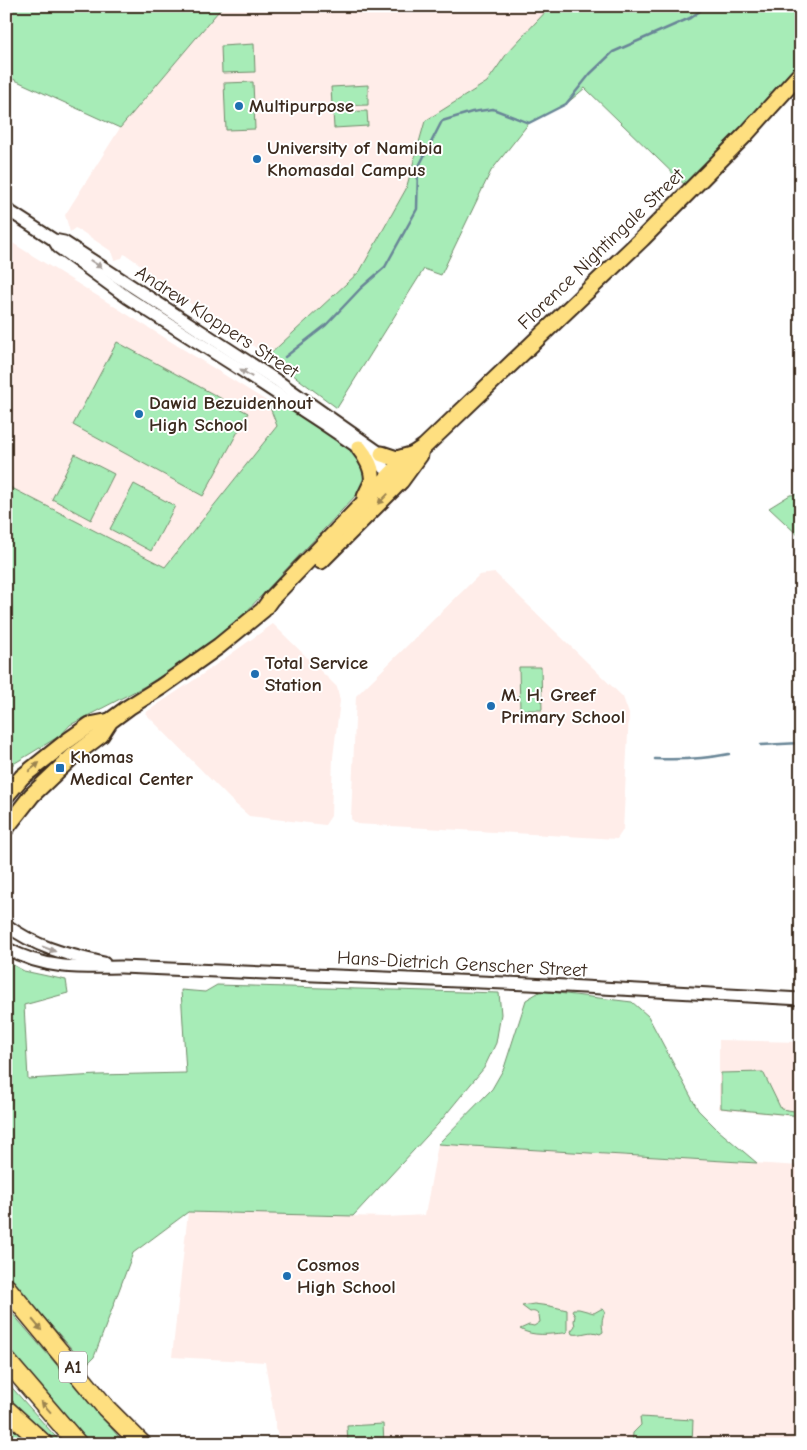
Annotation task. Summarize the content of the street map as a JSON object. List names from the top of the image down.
{
  "streets": {
    "highway": ["A1"],
    "main road": ["Florence Nightingale Street"],
    "street": ["Andrew Kloppers Street", "Hans-Dietrich Genscher Street"]
  },
  "crossings": [
    ["Florence Nightingale Street", "Andrew Kloppers Street"]
  ],
  "places": {
    "other": [
      "Multipurpose",
      "University of Namibia Khomasdal Campus",
      "Dawid Bezuidenhout High School",
      "Total Service Station",
      "M. H. Greef Primary School",
      "Cosmos High School"
    ],
    "transit": ["Khomas Medical Center"]
  }
}
